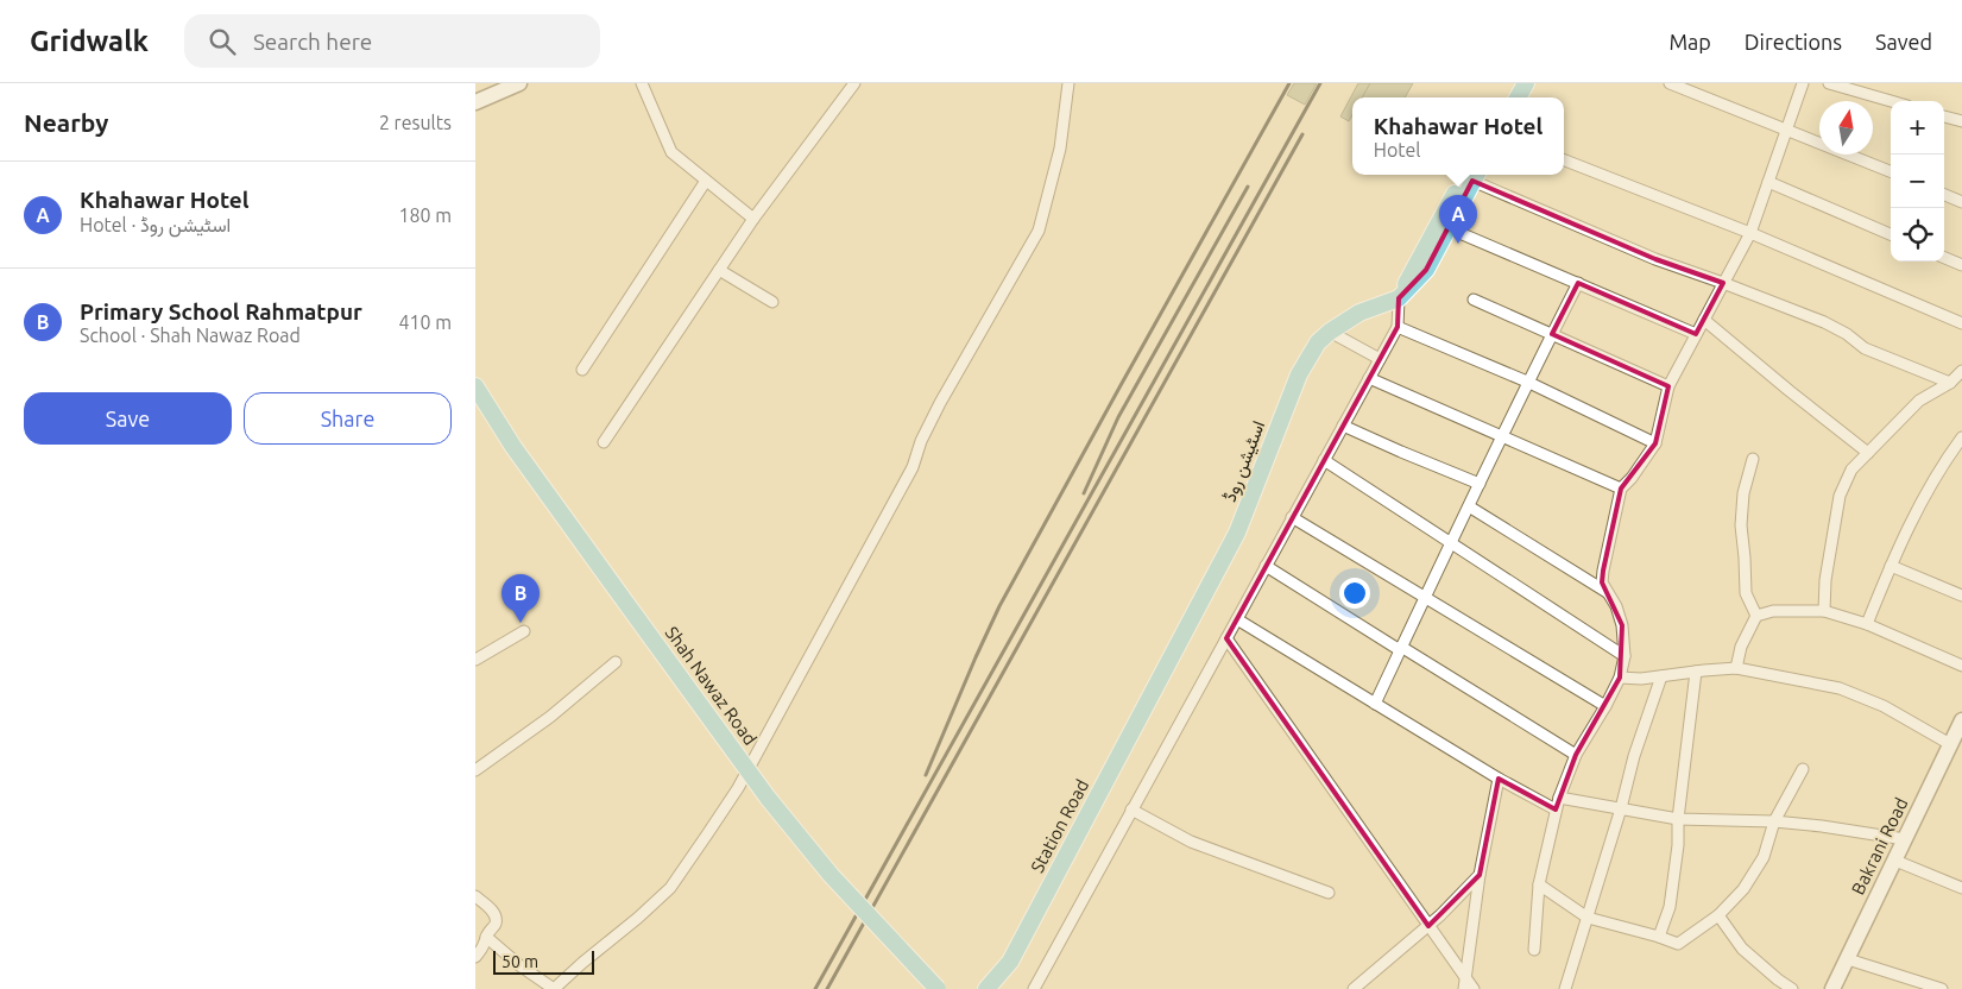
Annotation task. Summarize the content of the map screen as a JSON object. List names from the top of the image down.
{
  "streets": {
    "main road": ["اسٹیشن روڈ", "Shah Nawaz Road", "Station Road"],
    "street": ["Bakrani Road"]
  },
  "crossings": [
    ["اسٹیشن روڈ", "Station Road"]
  ],
  "scale_bar": "50 m",
  "north": "top",
  "page": {
    "header": "Gridwalk",
    "search": "Search here",
    "nav": ["Map", "Directions", "Saved"],
    "heading": ["Nearby", "2 results"],
    "popup": ["Khahawar Hotel", "Hotel"],
    "map_buttons": ["+", "−"],
    "list": [
      {
        "mark": "A",
        "name": "Khahawar Hotel",
        "note": "Hotel · اسٹیشن روڈ",
        "value": "180 m"
      },
      {
        "mark": "B",
        "name": "Primary School Rahmatpur",
        "note": "School · Shah Nawaz Road",
        "value": "410 m"
      }
    ],
    "pins": ["A", "B"],
    "buttons": ["Save", "Share"],
    "scale": "50 m"
  }
}
